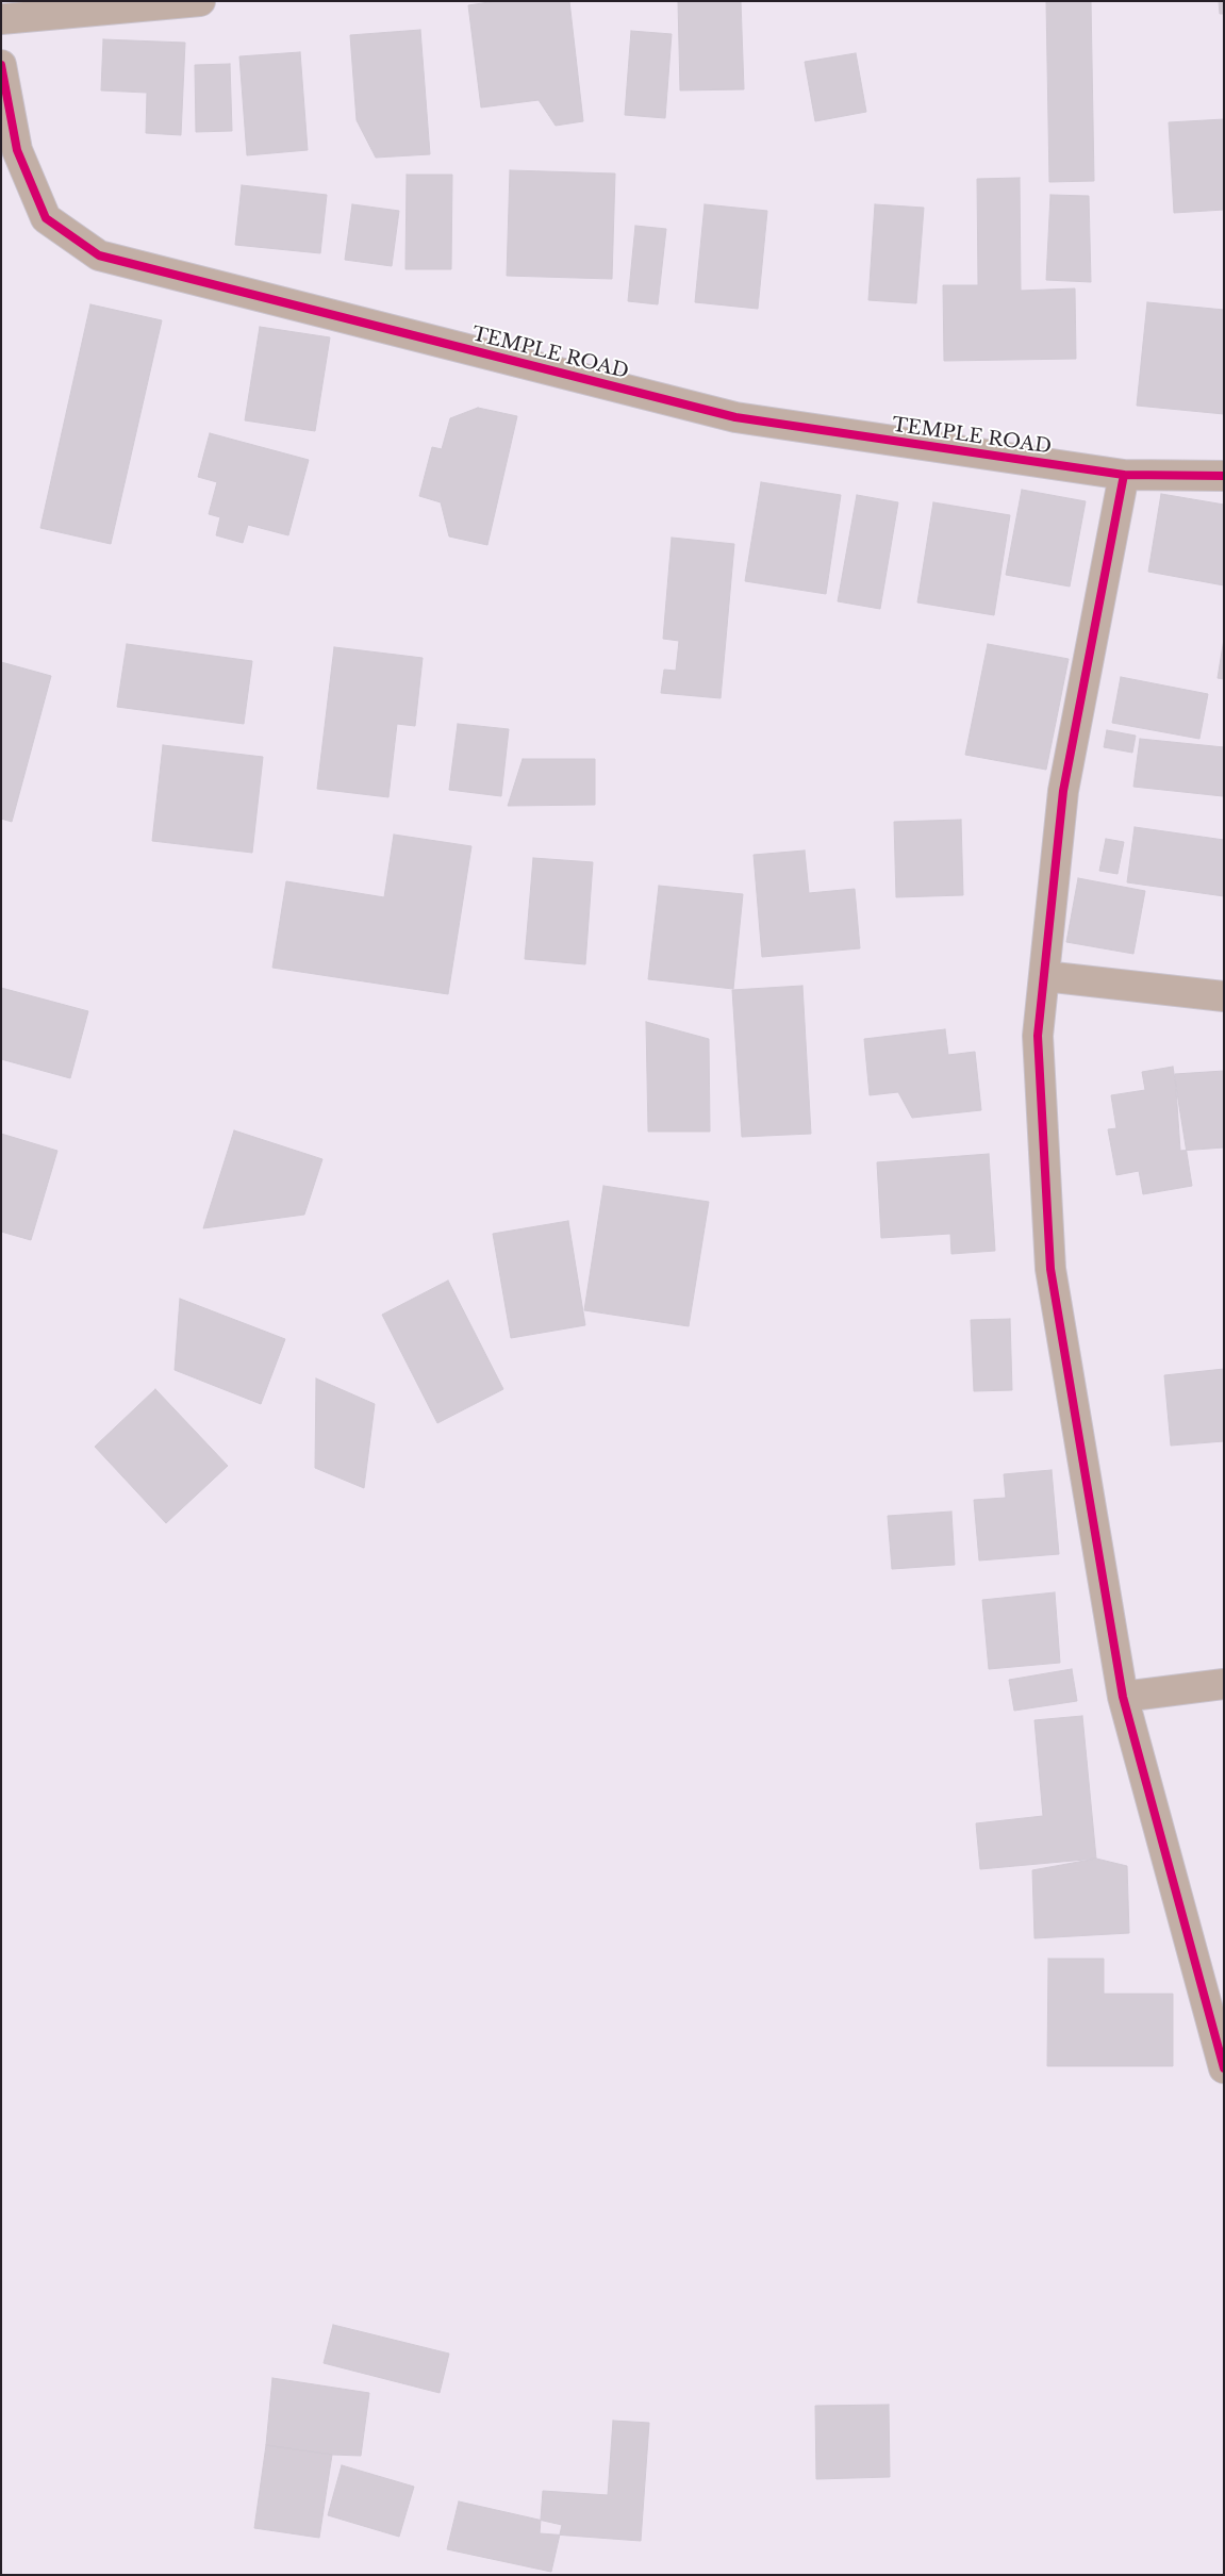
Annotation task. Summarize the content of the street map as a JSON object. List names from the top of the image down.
{
  "streets": {
    "street": ["TEMPLE ROAD"]
  }
}
